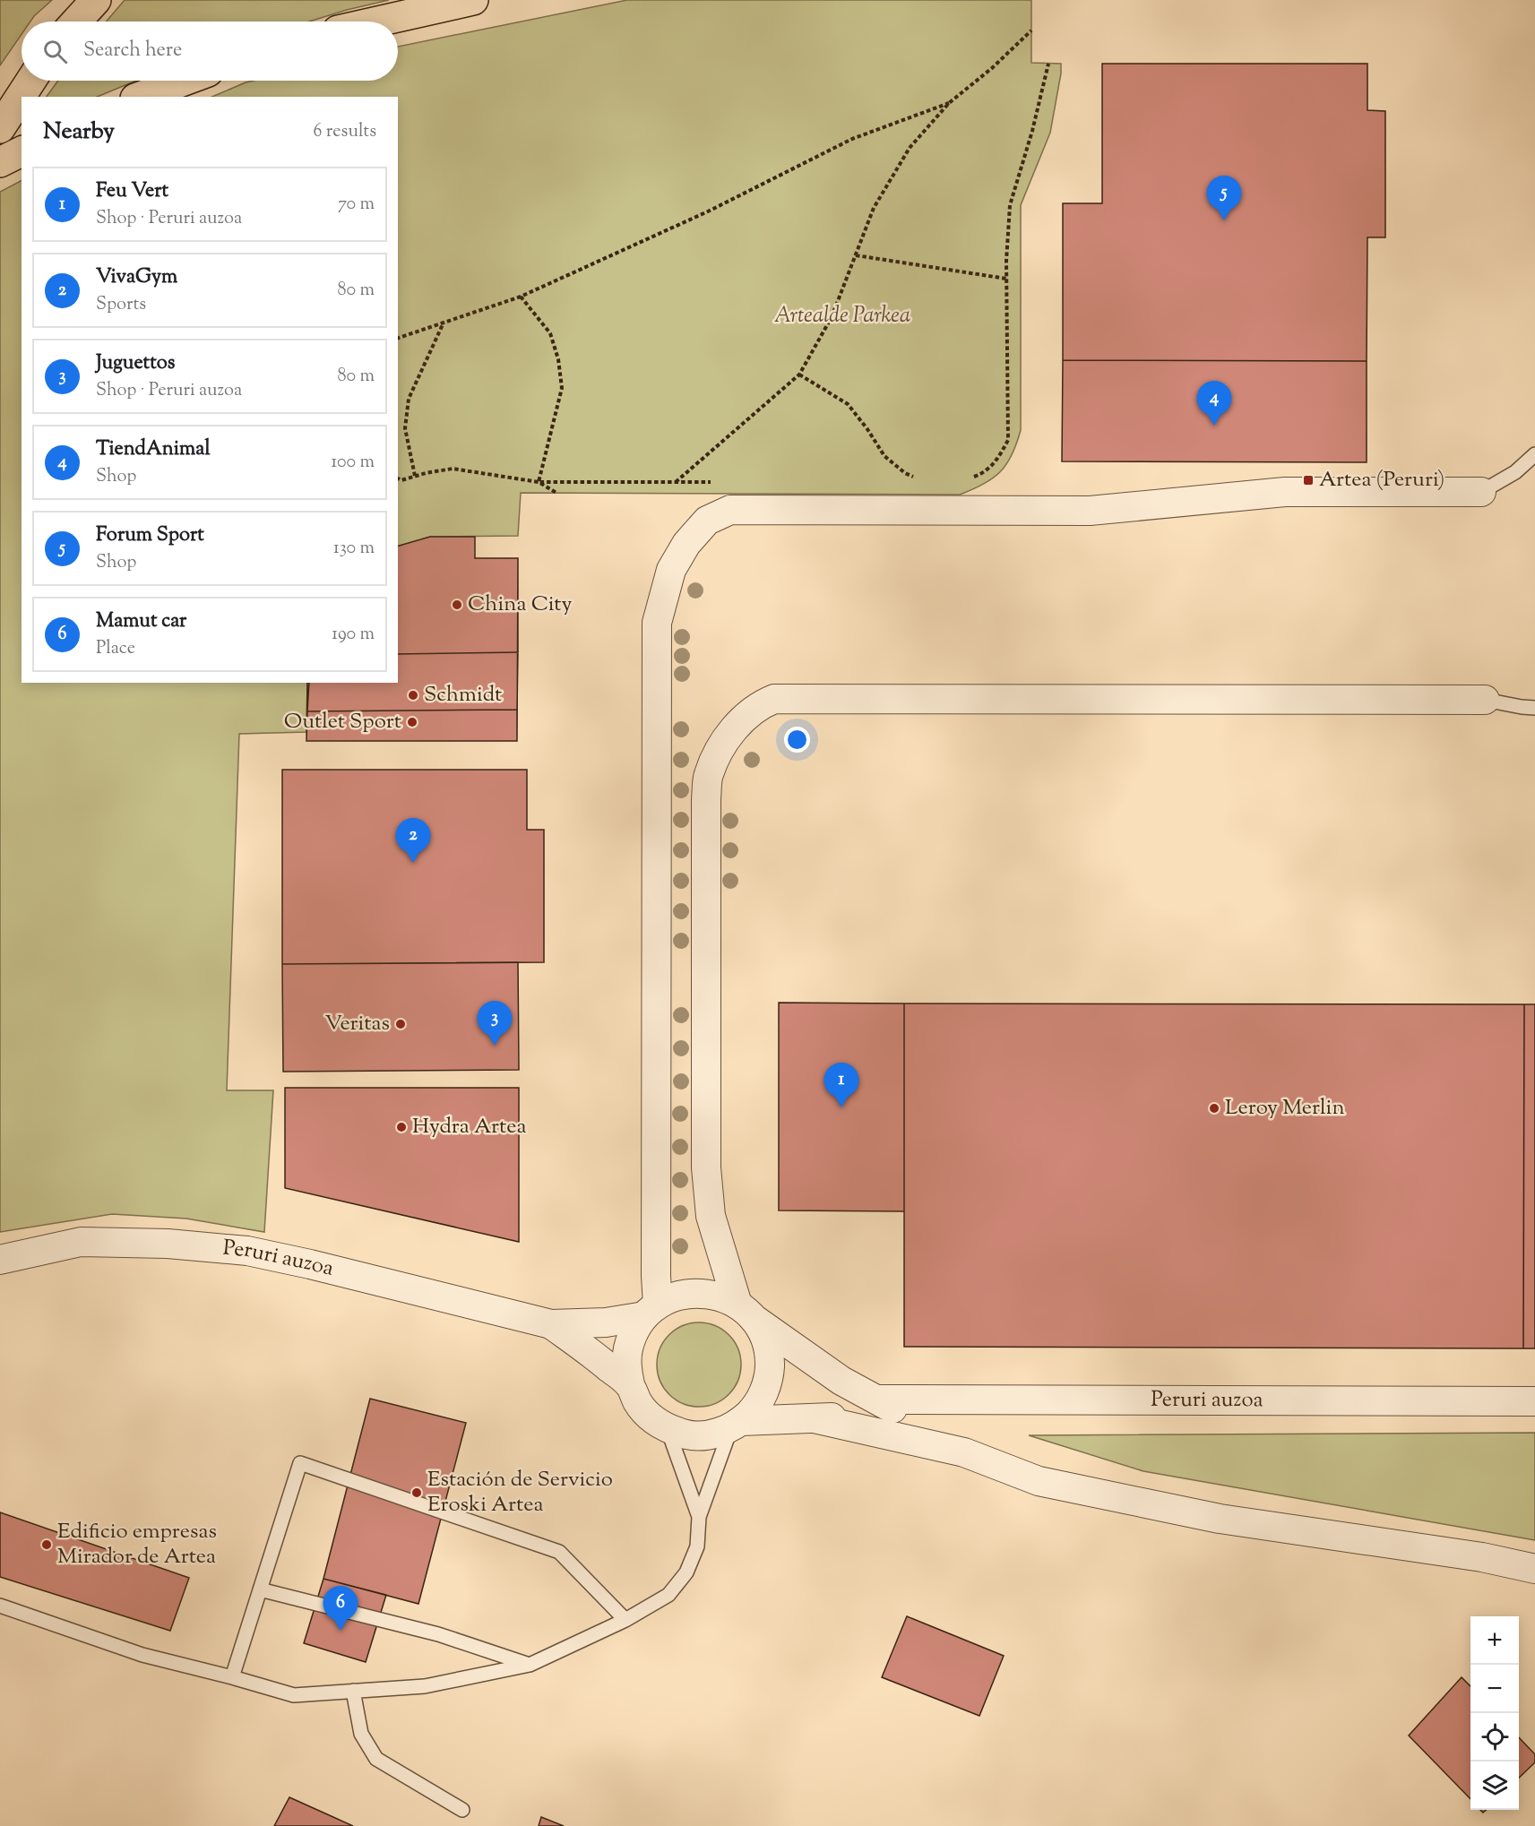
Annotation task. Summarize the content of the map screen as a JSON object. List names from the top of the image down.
{
  "streets": {
    "street": ["Peruri auzoa"]
  },
  "parks": ["Artealde Parkea"],
  "places": {
    "transit": ["Artea (Peruri)"],
    "other": [
      "China City",
      "Schmidt",
      "Outlet Sport",
      "Veritas",
      "Leroy Merlin",
      "Hydra Artea",
      "Estación de Servicio Eroski Artea",
      "Edificio empresas Mirador de Artea"
    ]
  },
  "page": {
    "search": "Search here",
    "heading": ["Nearby", "6 results"],
    "list": [
      {
        "mark": "1",
        "name": "Feu Vert",
        "note": "Shop · Peruri auzoa",
        "value": "70 m"
      },
      {
        "mark": "2",
        "name": "VivaGym",
        "note": "Sports",
        "value": "80 m"
      },
      {
        "mark": "3",
        "name": "Juguettos",
        "note": "Shop · Peruri auzoa",
        "value": "80 m"
      },
      {
        "mark": "4",
        "name": "TiendAnimal",
        "note": "Shop",
        "value": "100 m"
      },
      {
        "mark": "5",
        "name": "Forum Sport",
        "note": "Shop",
        "value": "130 m"
      },
      {
        "mark": "6",
        "name": "Mamut car",
        "note": "Place",
        "value": "190 m"
      }
    ],
    "pins": [
      "5",
      "4",
      "2",
      "3",
      "1",
      "6"
    ],
    "map_buttons": ["+", "−"]
  }
}
